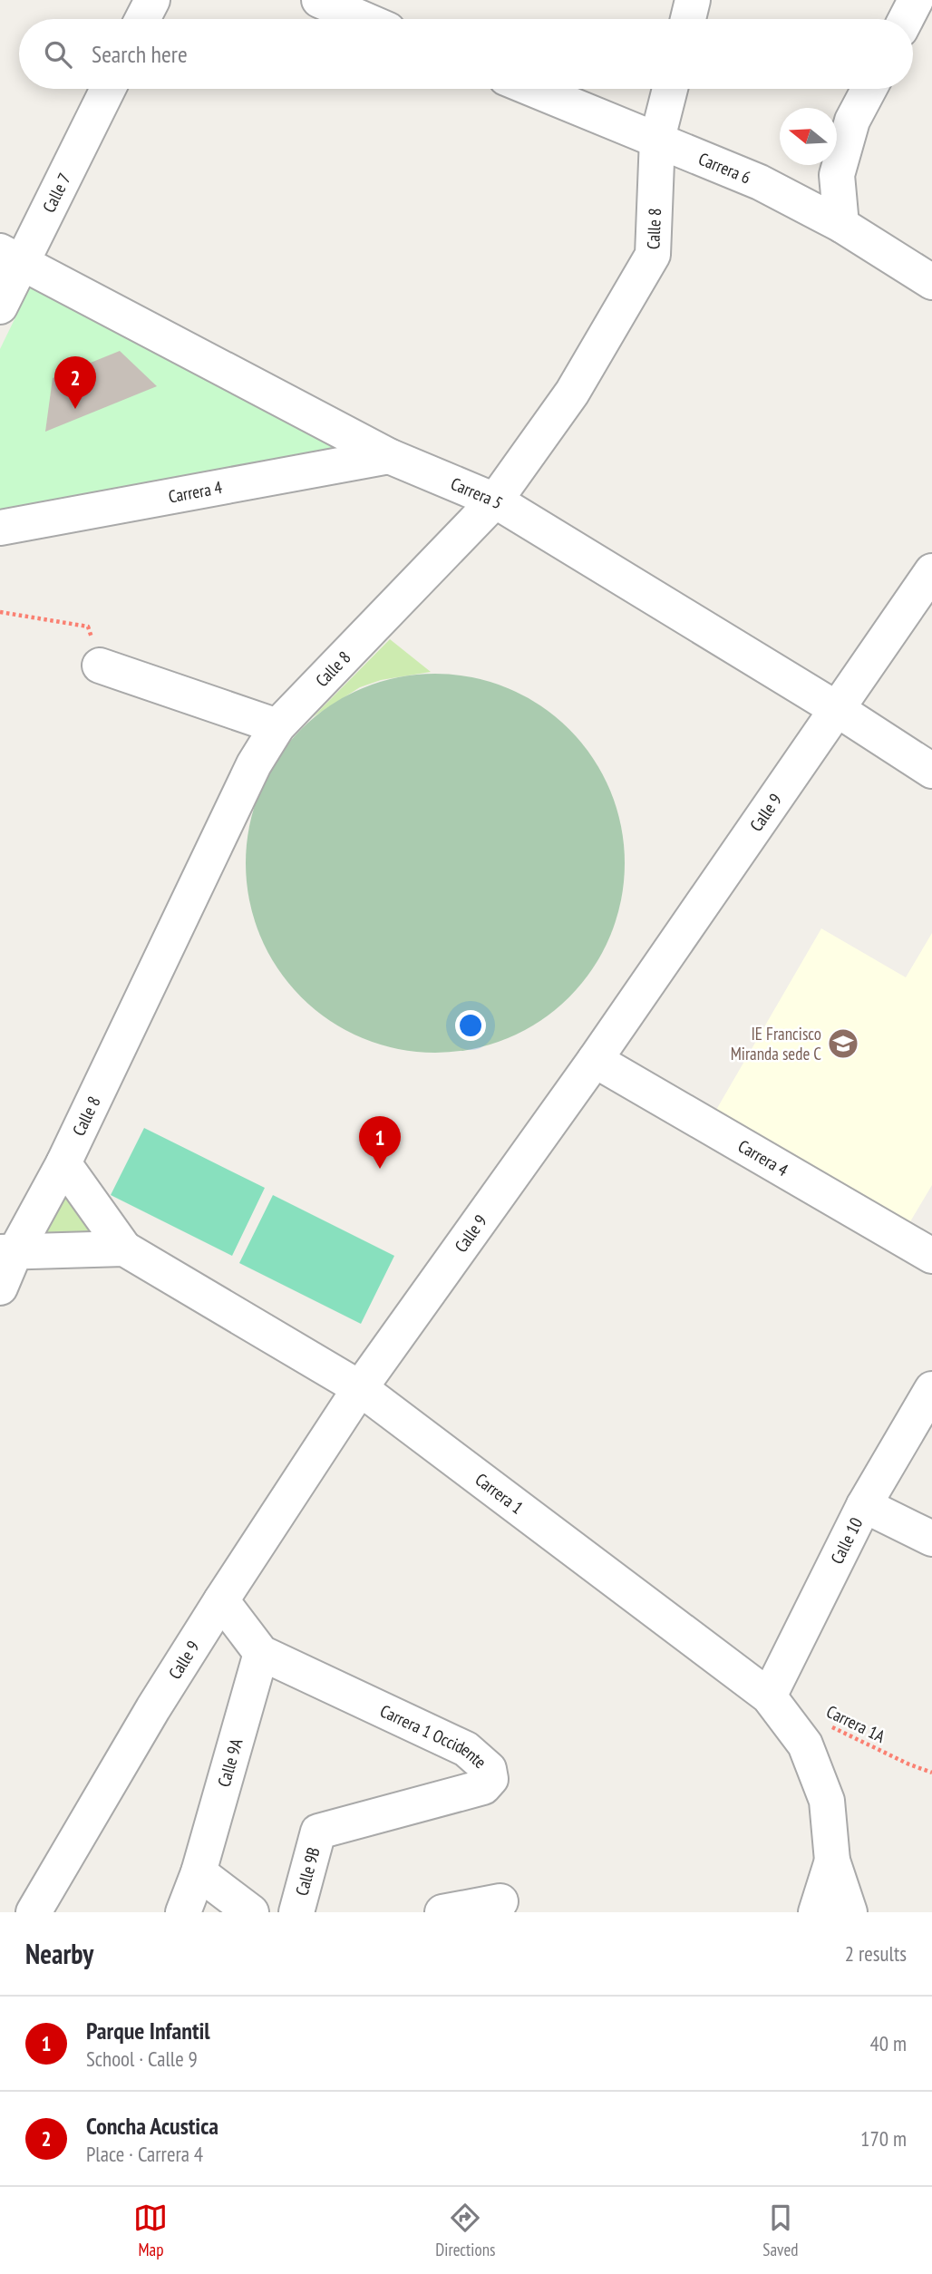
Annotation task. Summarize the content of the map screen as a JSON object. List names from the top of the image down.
{
  "streets": {
    "street": [
      "Carrera 6",
      "Calle 7",
      "Calle 8",
      "Carrera 4",
      "Carrera 5",
      "Calle 9",
      "Carrera 1",
      "Calle 10",
      "Carrera 1 Occidente",
      "Calle 9A",
      "Calle 9B"
    ],
    "path": ["Carrera 1A"]
  },
  "crossings": [
    ["Carrera 6", "Calle 8"],
    ["Calle 7", "Carrera 5"],
    ["Calle 8", "Carrera 5"],
    ["Carrera 4", "Carrera 5"],
    ["Carrera 4", "Calle 9"],
    ["Carrera 5", "Calle 9"],
    ["Calle 9", "Carrera 1"],
    ["Calle 9", "Carrera 1 Occidente"],
    ["Carrera 1", "Calle 10"],
    ["Carrera 1 Occidente", "Calle 9A"],
    ["Carrera 1 Occidente", "Calle 9B"]
  ],
  "places": {
    "school or university": ["IE Francisco Miranda sede C"]
  },
  "north": "left",
  "page": {
    "search": "Search here",
    "pins": ["2", "1"],
    "heading": ["Nearby", "2 results"],
    "list": [
      {
        "mark": "1",
        "name": "Parque Infantil",
        "note": "School · Calle 9",
        "value": "40 m"
      },
      {
        "mark": "2",
        "name": "Concha Acustica",
        "note": "Place · Carrera 4",
        "value": "170 m"
      }
    ],
    "nav": ["Map", "Directions", "Saved"]
  }
}
